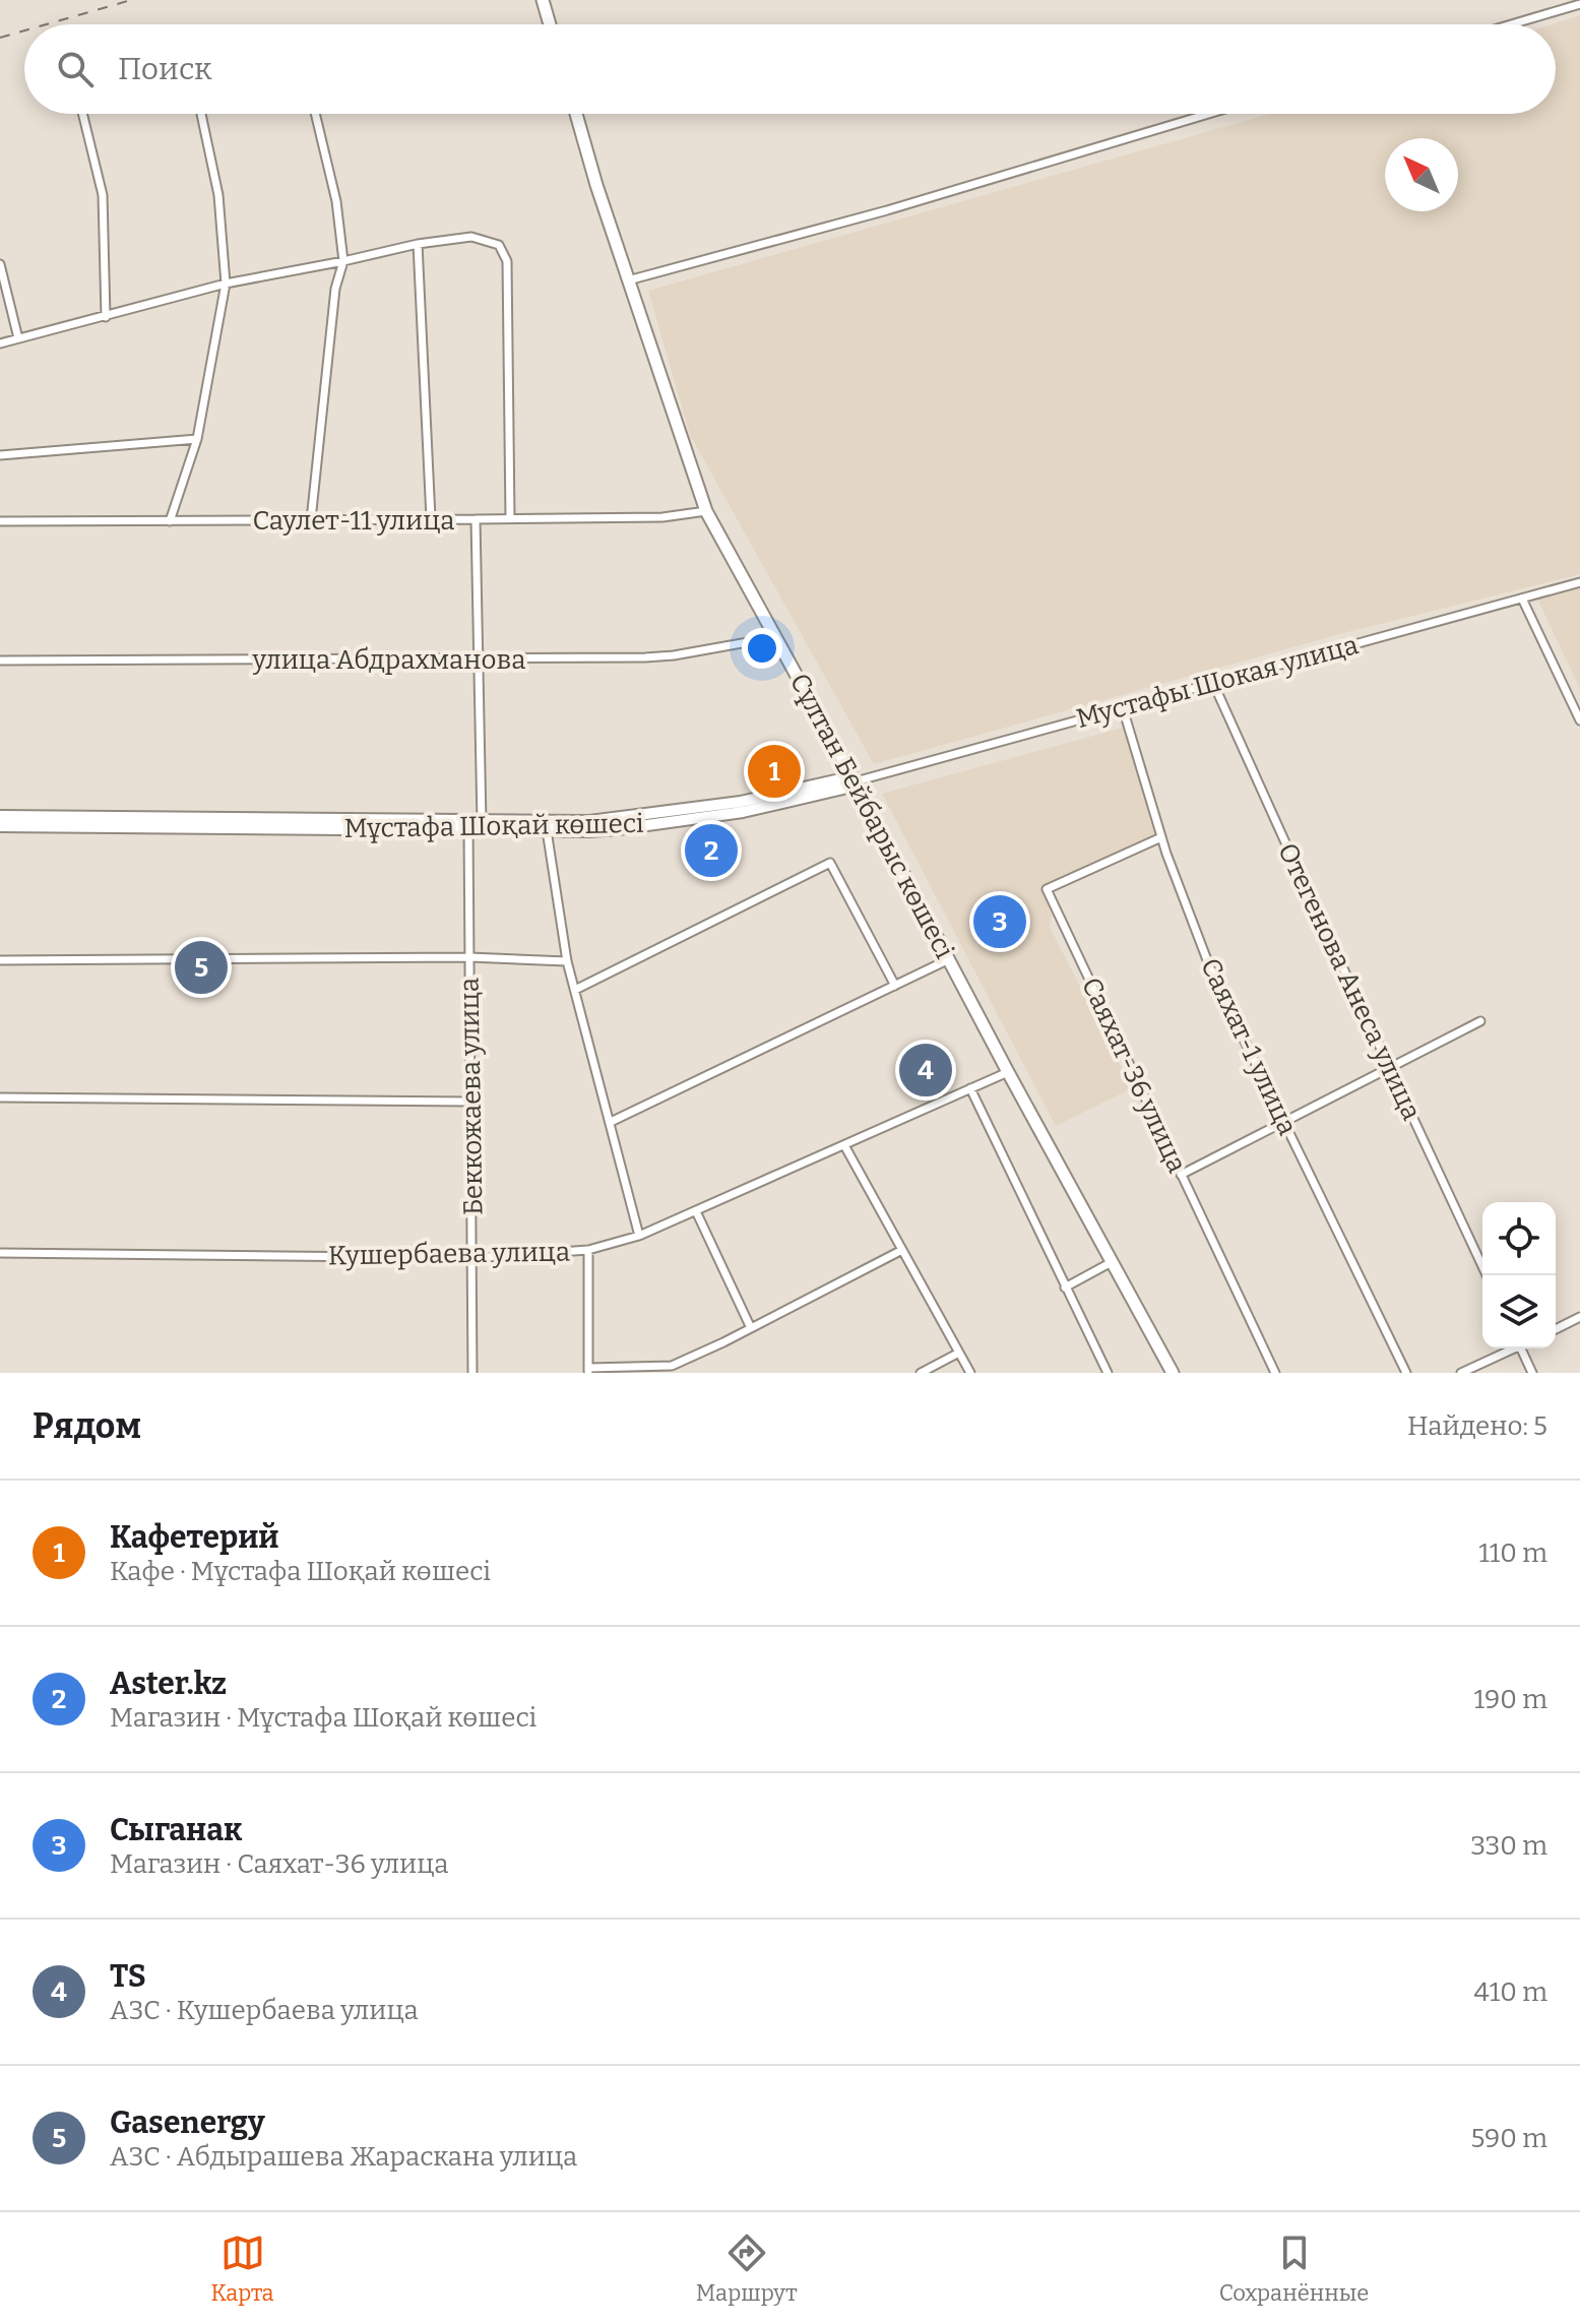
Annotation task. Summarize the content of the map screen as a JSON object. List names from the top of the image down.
{
  "streets": {
    "main road": ["Сұлтан Бейбарыс көшесі"],
    "street": [
      "Саулет-11 улица",
      "улица Абдрахманова",
      "Мустафы Шокая улица",
      "Мұстафа Шоқай көшесі",
      "Отегенова Анеса улица",
      "Саяхат-1 улица",
      "Саяхат-36 улица",
      "Беккожаева улица",
      "Кушербаева улица"
    ]
  },
  "crossings": [
    ["Саулет-11 улица", "Сұлтан Бейбарыс көшесі"],
    ["улица Абдрахманова", "Сұлтан Бейбарыс көшесі"],
    ["Мустафы Шокая улица", "Сұлтан Бейбарыс көшесі"],
    ["Мустафы Шокая улица", "Мұстафа Шоқай көшесі"],
    ["Мустафы Шокая улица", "Отегенова Анеса улица"],
    ["Мустафы Шокая улица", "Саяхат-1 улица"],
    ["Сұлтан Бейбарыс көшесі", "Мұстафа Шоқай көшесі"],
    ["Сұлтан Бейбарыс көшесі", "Кушербаева улица"],
    ["Мұстафа Шоқай көшесі", "Беккожаева улица"],
    ["Саяхат-1 улица", "Саяхат-36 улица"],
    ["Беккожаева улица", "Кушербаева улица"]
  ],
  "north": "top left",
  "page": {
    "search": "Поиск",
    "pins": [
      "1",
      "2",
      "3",
      "5",
      "4"
    ],
    "heading": ["Рядом", "Найдено: 5"],
    "list": [
      {
        "mark": "1",
        "name": "Кафетерий",
        "note": "Кафе · Мұстафа Шоқай көшесі",
        "value": "110 m"
      },
      {
        "mark": "2",
        "name": "Aster.kz",
        "note": "Магазин · Мұстафа Шоқай көшесі",
        "value": "190 m"
      },
      {
        "mark": "3",
        "name": "Сыганак",
        "note": "Магазин · Саяхат-36 улица",
        "value": "330 m"
      },
      {
        "mark": "4",
        "name": "TS",
        "note": "АЗС · Кушербаева улица",
        "value": "410 m"
      },
      {
        "mark": "5",
        "name": "Gasenergy",
        "note": "АЗС · Абдырашева Жараскана улица",
        "value": "590 m"
      }
    ],
    "nav": ["Карта", "Маршрут", "Сохранённые"]
  }
}
